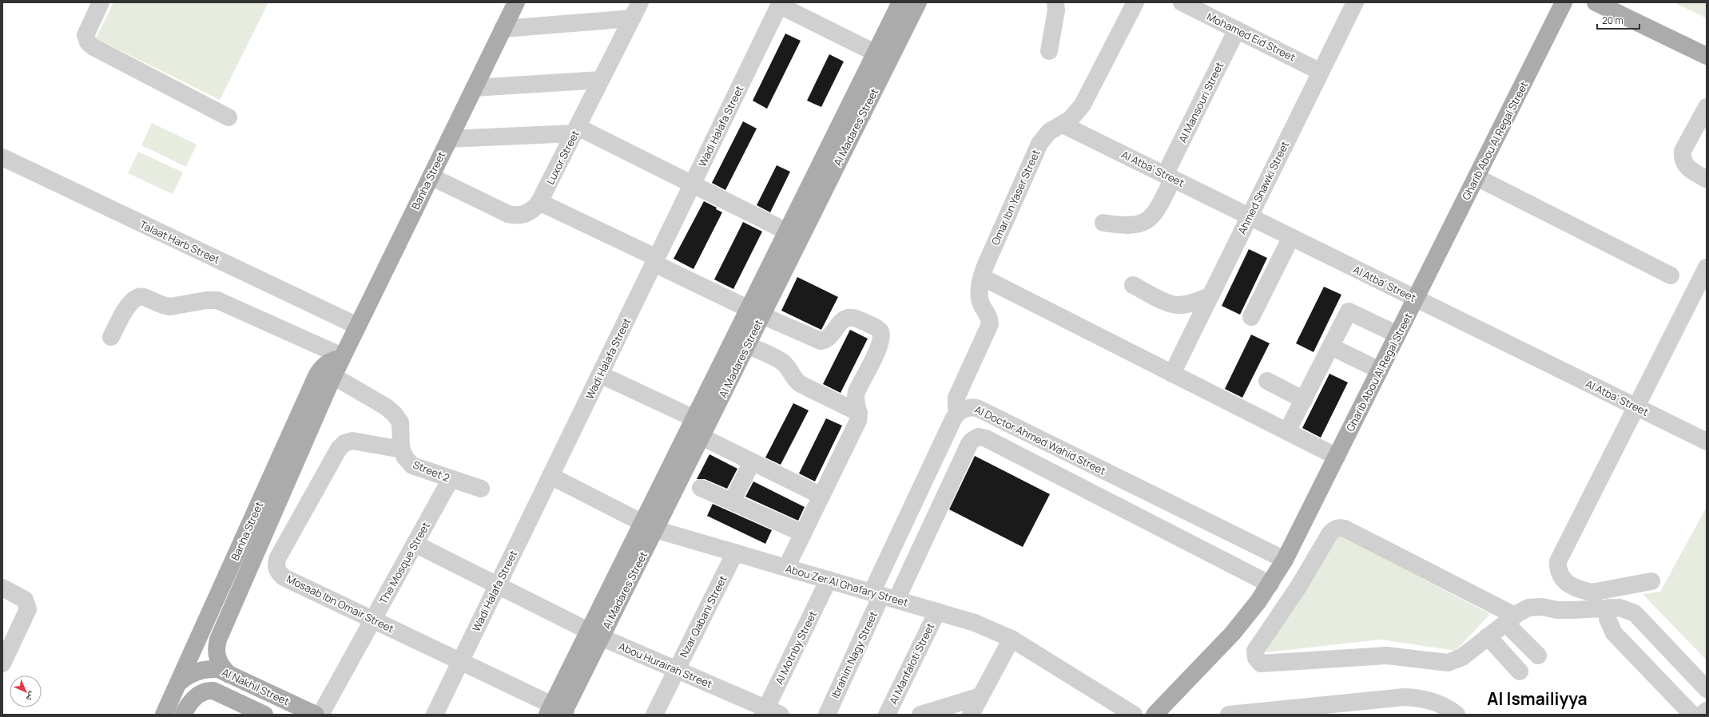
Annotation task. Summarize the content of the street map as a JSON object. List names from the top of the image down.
{
  "streets": {
    "main road": [
      "Al Madares Street",
      "Gharib Abou Al Regal Street",
      "Banha Street",
      "Al Nakhil Street"
    ],
    "street": [
      "Mohamed Eid Street",
      "Al Mansouri Street",
      "Wadi Halafa Street",
      "Luxor Street",
      "Al Atba' Street",
      "Ahmed Shawki Street",
      "Omar Ibn Yaser Street",
      "Talaat Harb Street",
      "Al Doctor Ahmed Wahid Street",
      "Street 2",
      "The Mosque Street",
      "Abou Zer Al Ghafary Street",
      "Mosaab Ibn Omair Street",
      "Nzar Qabani Street",
      "Al Motnby Street",
      "Ibrahim Nagy Street",
      "Al Manfaloti Street",
      "Abou Hurairah Street"
    ]
  },
  "crossings": [
    ["Mohamed Eid Street", "Al Mansouri Street"],
    ["Mohamed Eid Street", "Ahmed Shawki Street"],
    ["Al Mansouri Street", "Al Atba' Street"],
    ["Wadi Halafa Street", "Abou Zer Al Ghafary Street"],
    ["Wadi Halafa Street", "Mosaab Ibn Omair Street"],
    ["Wadi Halafa Street", "Abou Hurairah Street"],
    ["Al Madares Street", "Abou Zer Al Ghafary Street"],
    ["Al Madares Street", "Mosaab Ibn Omair Street"],
    ["Al Madares Street", "Abou Hurairah Street"],
    ["Gharib Abou Al Regal Street", "Al Atba' Street"],
    ["Gharib Abou Al Regal Street", "Al Doctor Ahmed Wahid Street"],
    ["Luxor Street", "Banha Street"],
    ["Al Atba' Street", "Ahmed Shawki Street"],
    ["Al Atba' Street", "Omar Ibn Yaser Street"],
    ["Banha Street", "Talaat Harb Street"],
    ["Banha Street", "Al Nakhil Street"],
    ["Omar Ibn Yaser Street", "Al Doctor Ahmed Wahid Street"],
    ["Al Doctor Ahmed Wahid Street", "Abou Zer Al Ghafary Street"],
    ["Al Doctor Ahmed Wahid Street", "Ibrahim Nagy Street"],
    ["Street 2", "The Mosque Street"],
    ["Street 2", "Mosaab Ibn Omair Street"],
    ["The Mosque Street", "Mosaab Ibn Omair Street"],
    ["The Mosque Street", "Abou Hurairah Street"],
    ["Abou Zer Al Ghafary Street", "Nzar Qabani Street"],
    ["Abou Zer Al Ghafary Street", "Al Motnby Street"],
    ["Abou Zer Al Ghafary Street", "Ibrahim Nagy Street"],
    ["Abou Zer Al Ghafary Street", "Al Manfaloti Street"],
    ["Nzar Qabani Street", "Abou Hurairah Street"],
    ["Al Motnby Street", "Abou Hurairah Street"]
  ],
  "districts": ["Al Ismailiyya"],
  "scale_bar": "20 m",
  "north": "bottom right"
}
